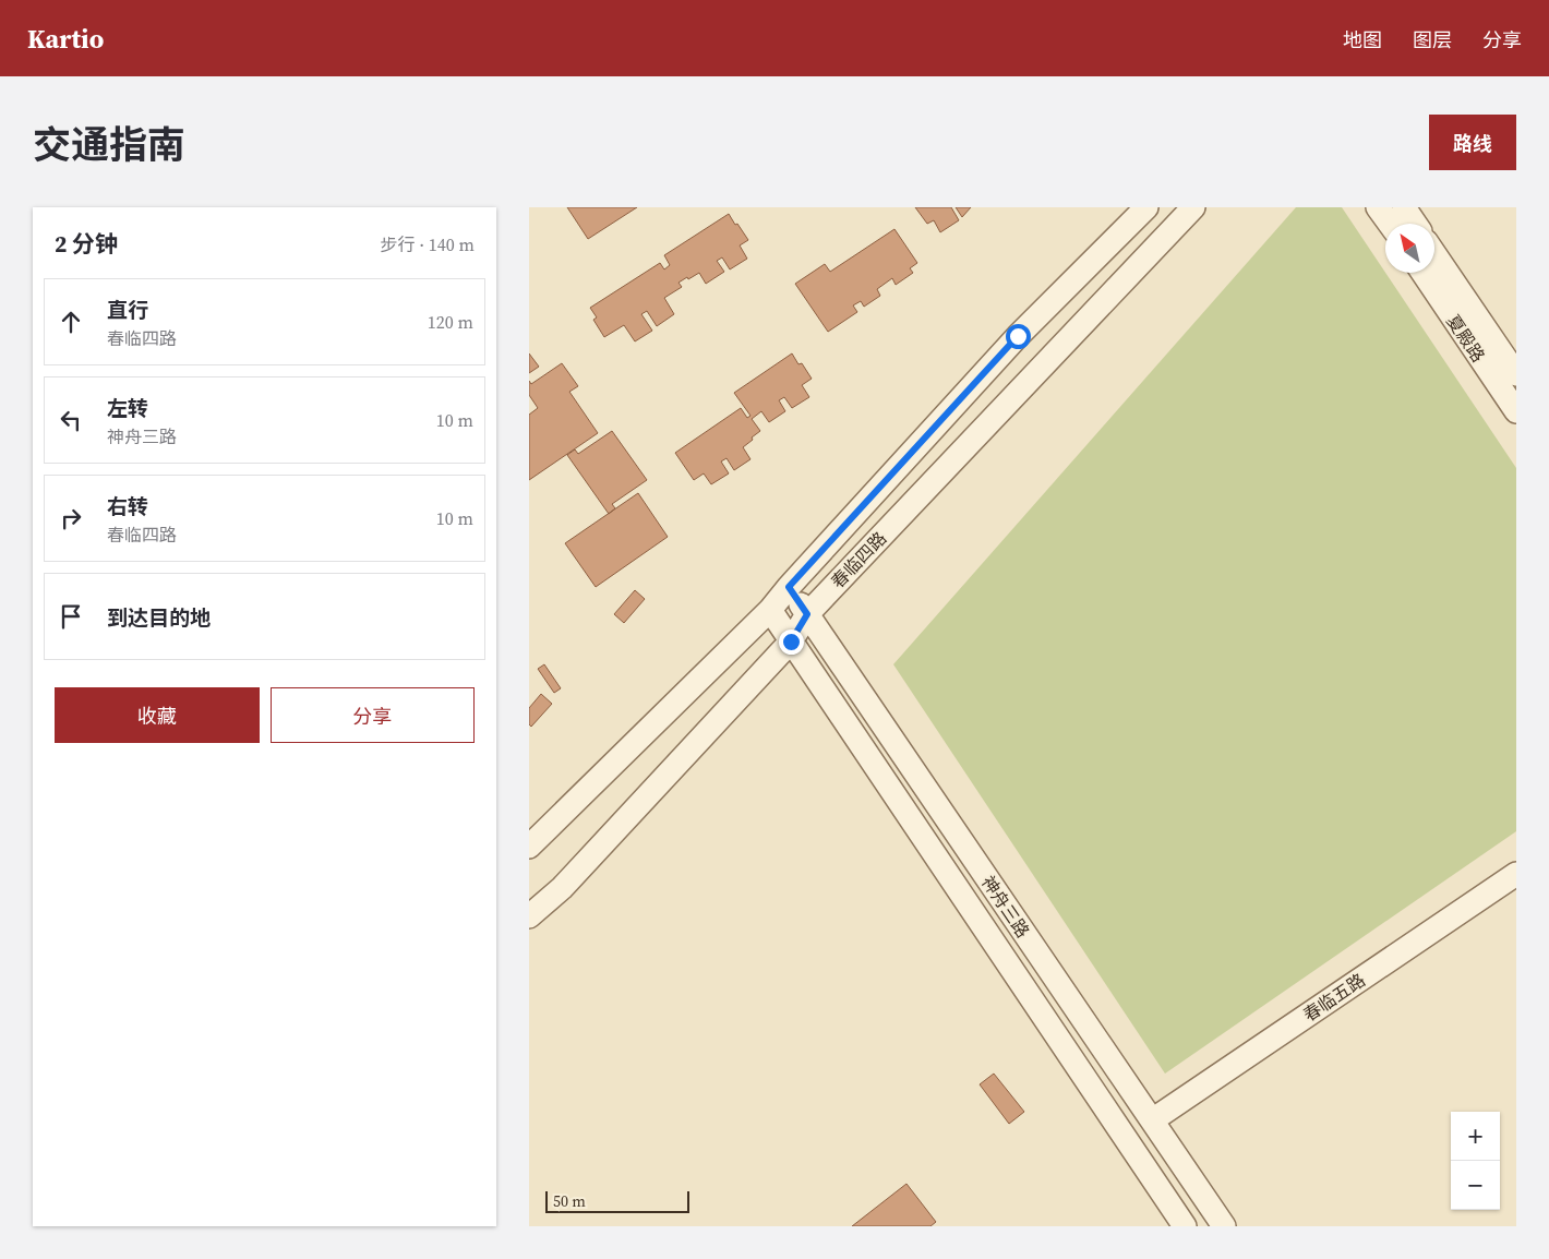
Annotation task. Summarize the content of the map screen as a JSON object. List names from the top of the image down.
{
  "streets": {
    "street": [
      "夏殿路",
      "春临四路",
      "神舟三路",
      "春临五路"
    ]
  },
  "crossings": [
    ["春临四路", "神舟三路"],
    ["神舟三路", "春临五路"]
  ],
  "scale_bar": "50 m",
  "north": "top left",
  "page": {
    "header": "Kartio",
    "nav": ["地图", "图层", "分享"],
    "title": "交通指南",
    "buttons": [
      "路线",
      ["收藏", "分享"]
    ],
    "heading": ["2 分钟", "步行 · 140 m"],
    "list": [
      ["直行", "春临四路", "120 m"],
      ["左转", "神舟三路", "10 m"],
      ["右转", "春临四路", "10 m"],
      "到达目的地"
    ],
    "map_buttons": ["+", "−"],
    "scale": "50 m"
  }
}
